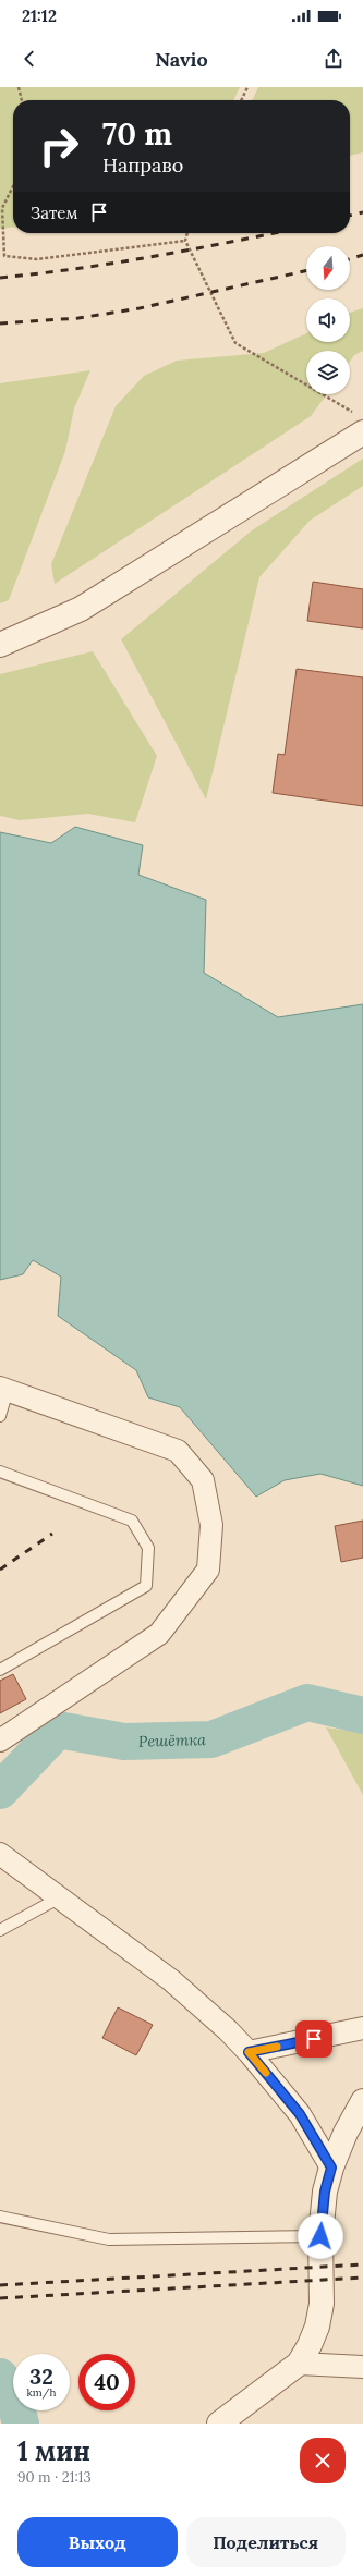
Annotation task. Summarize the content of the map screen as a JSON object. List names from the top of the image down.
{
  "water": ["Решётка"],
  "north": "bottom",
  "page": {
    "status": "21:12",
    "header": "Navio",
    "turn": ["70 m", "Направо"],
    "then": "Затем",
    "speed": "32 km/h",
    "limit": "40",
    "heading": ["1 мин", "90 m · 21:13"],
    "buttons": ["Выход", "Поделиться"]
  }
}
